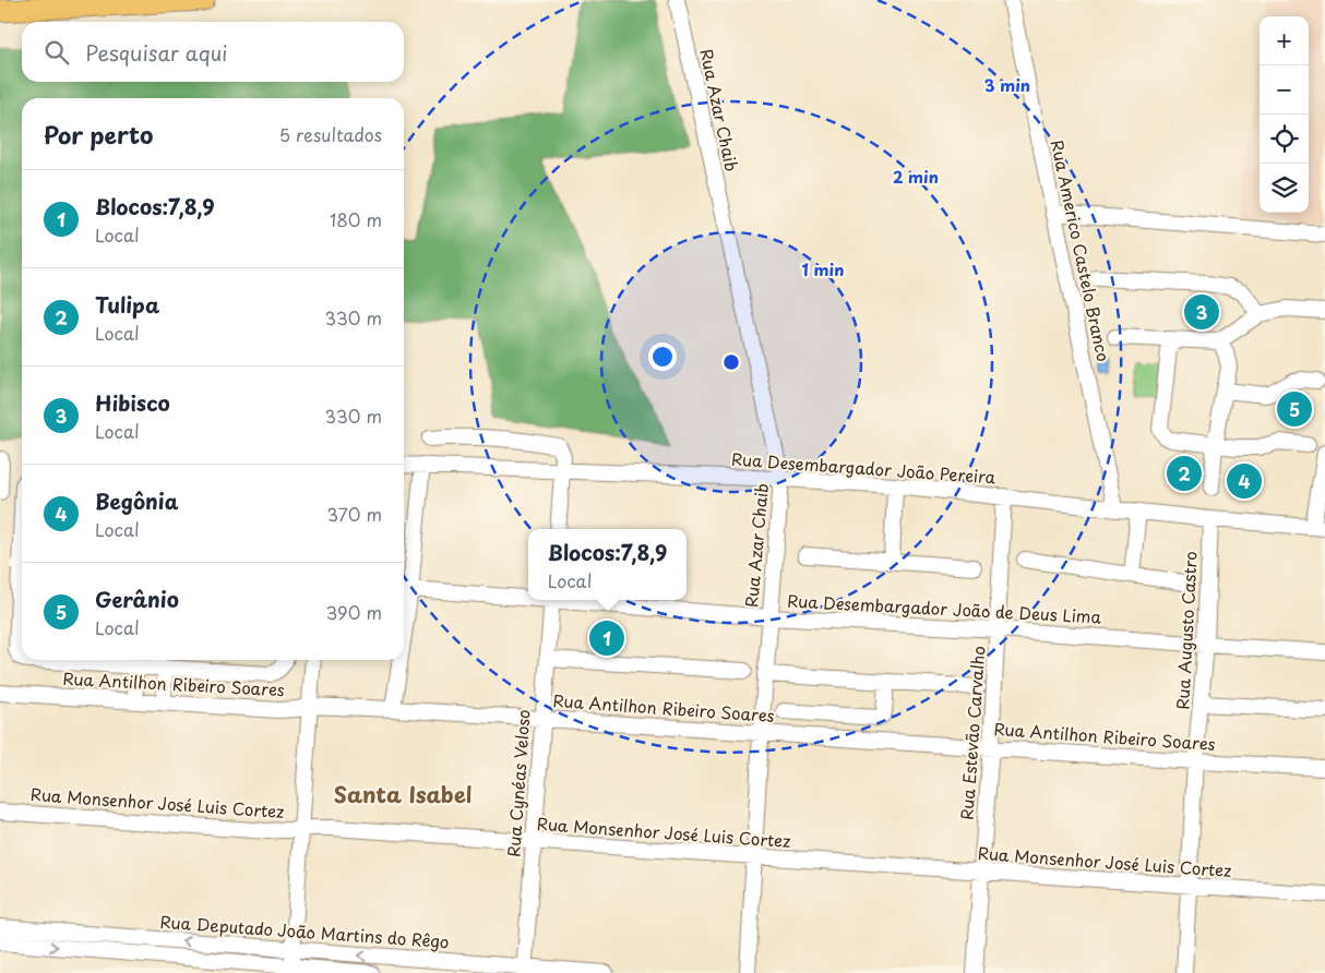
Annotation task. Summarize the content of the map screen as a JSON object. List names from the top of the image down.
{
  "streets": {
    "street": [
      "Rua Azar Chaib",
      "Rua Americo Castelo Branco",
      "Rua Desembargador João Pereira",
      "Rua Desembargador João de Deus Lima",
      "Rua Augusto Castro",
      "Rua Antilhon Ribeiro Soares",
      "Rua Estevão Carvalho",
      "Rua Cynéas Veloso",
      "Rua Monsenhor José Luis Cortez",
      "Rua Deputado João Martins do Rêgo"
    ]
  },
  "crossings": [
    ["Rua Azar Chaib", "Rua Desembargador João Pereira"],
    ["Rua Azar Chaib", "Rua Desembargador João de Deus Lima"],
    ["Rua Azar Chaib", "Rua Antilhon Ribeiro Soares"],
    ["Rua Azar Chaib", "Rua Monsenhor José Luis Cortez"],
    ["Rua Americo Castelo Branco", "Rua Desembargador João Pereira"],
    ["Rua Desembargador João Pereira", "Rua Augusto Castro"],
    ["Rua Desembargador João Pereira", "Rua Estevão Carvalho"],
    ["Rua Desembargador João de Deus Lima", "Rua Augusto Castro"],
    ["Rua Desembargador João de Deus Lima", "Rua Estevão Carvalho"],
    ["Rua Augusto Castro", "Rua Antilhon Ribeiro Soares"],
    ["Rua Augusto Castro", "Rua Monsenhor José Luis Cortez"],
    ["Rua Antilhon Ribeiro Soares", "Rua Estevão Carvalho"],
    ["Rua Antilhon Ribeiro Soares", "Rua Cynéas Veloso"],
    ["Rua Estevão Carvalho", "Rua Monsenhor José Luis Cortez"],
    ["Rua Cynéas Veloso", "Rua Monsenhor José Luis Cortez"],
    ["Rua Cynéas Veloso", "Rua Deputado João Martins do Rêgo"]
  ],
  "districts": ["Santa Isabel"],
  "page": {
    "map_buttons": ["+", "−"],
    "search": "Pesquisar aqui",
    "heading": ["Por perto", "5 resultados"],
    "list": [
      {
        "mark": "1",
        "name": "Blocos:7,8,9",
        "note": "Local",
        "value": "180 m"
      },
      {
        "mark": "2",
        "name": "Tulipa",
        "note": "Local",
        "value": "330 m"
      },
      {
        "mark": "3",
        "name": "Hibisco",
        "note": "Local",
        "value": "330 m"
      },
      {
        "mark": "4",
        "name": "Begônia",
        "note": "Local",
        "value": "370 m"
      },
      {
        "mark": "5",
        "name": "Gerânio",
        "note": "Local",
        "value": "390 m"
      }
    ],
    "pins": [
      "3",
      "5",
      "2",
      "4",
      "1"
    ],
    "popup": ["Blocos:7,8,9", "Local"]
  },
  "rings": ["3 min", "2 min", "1 min"]
}
